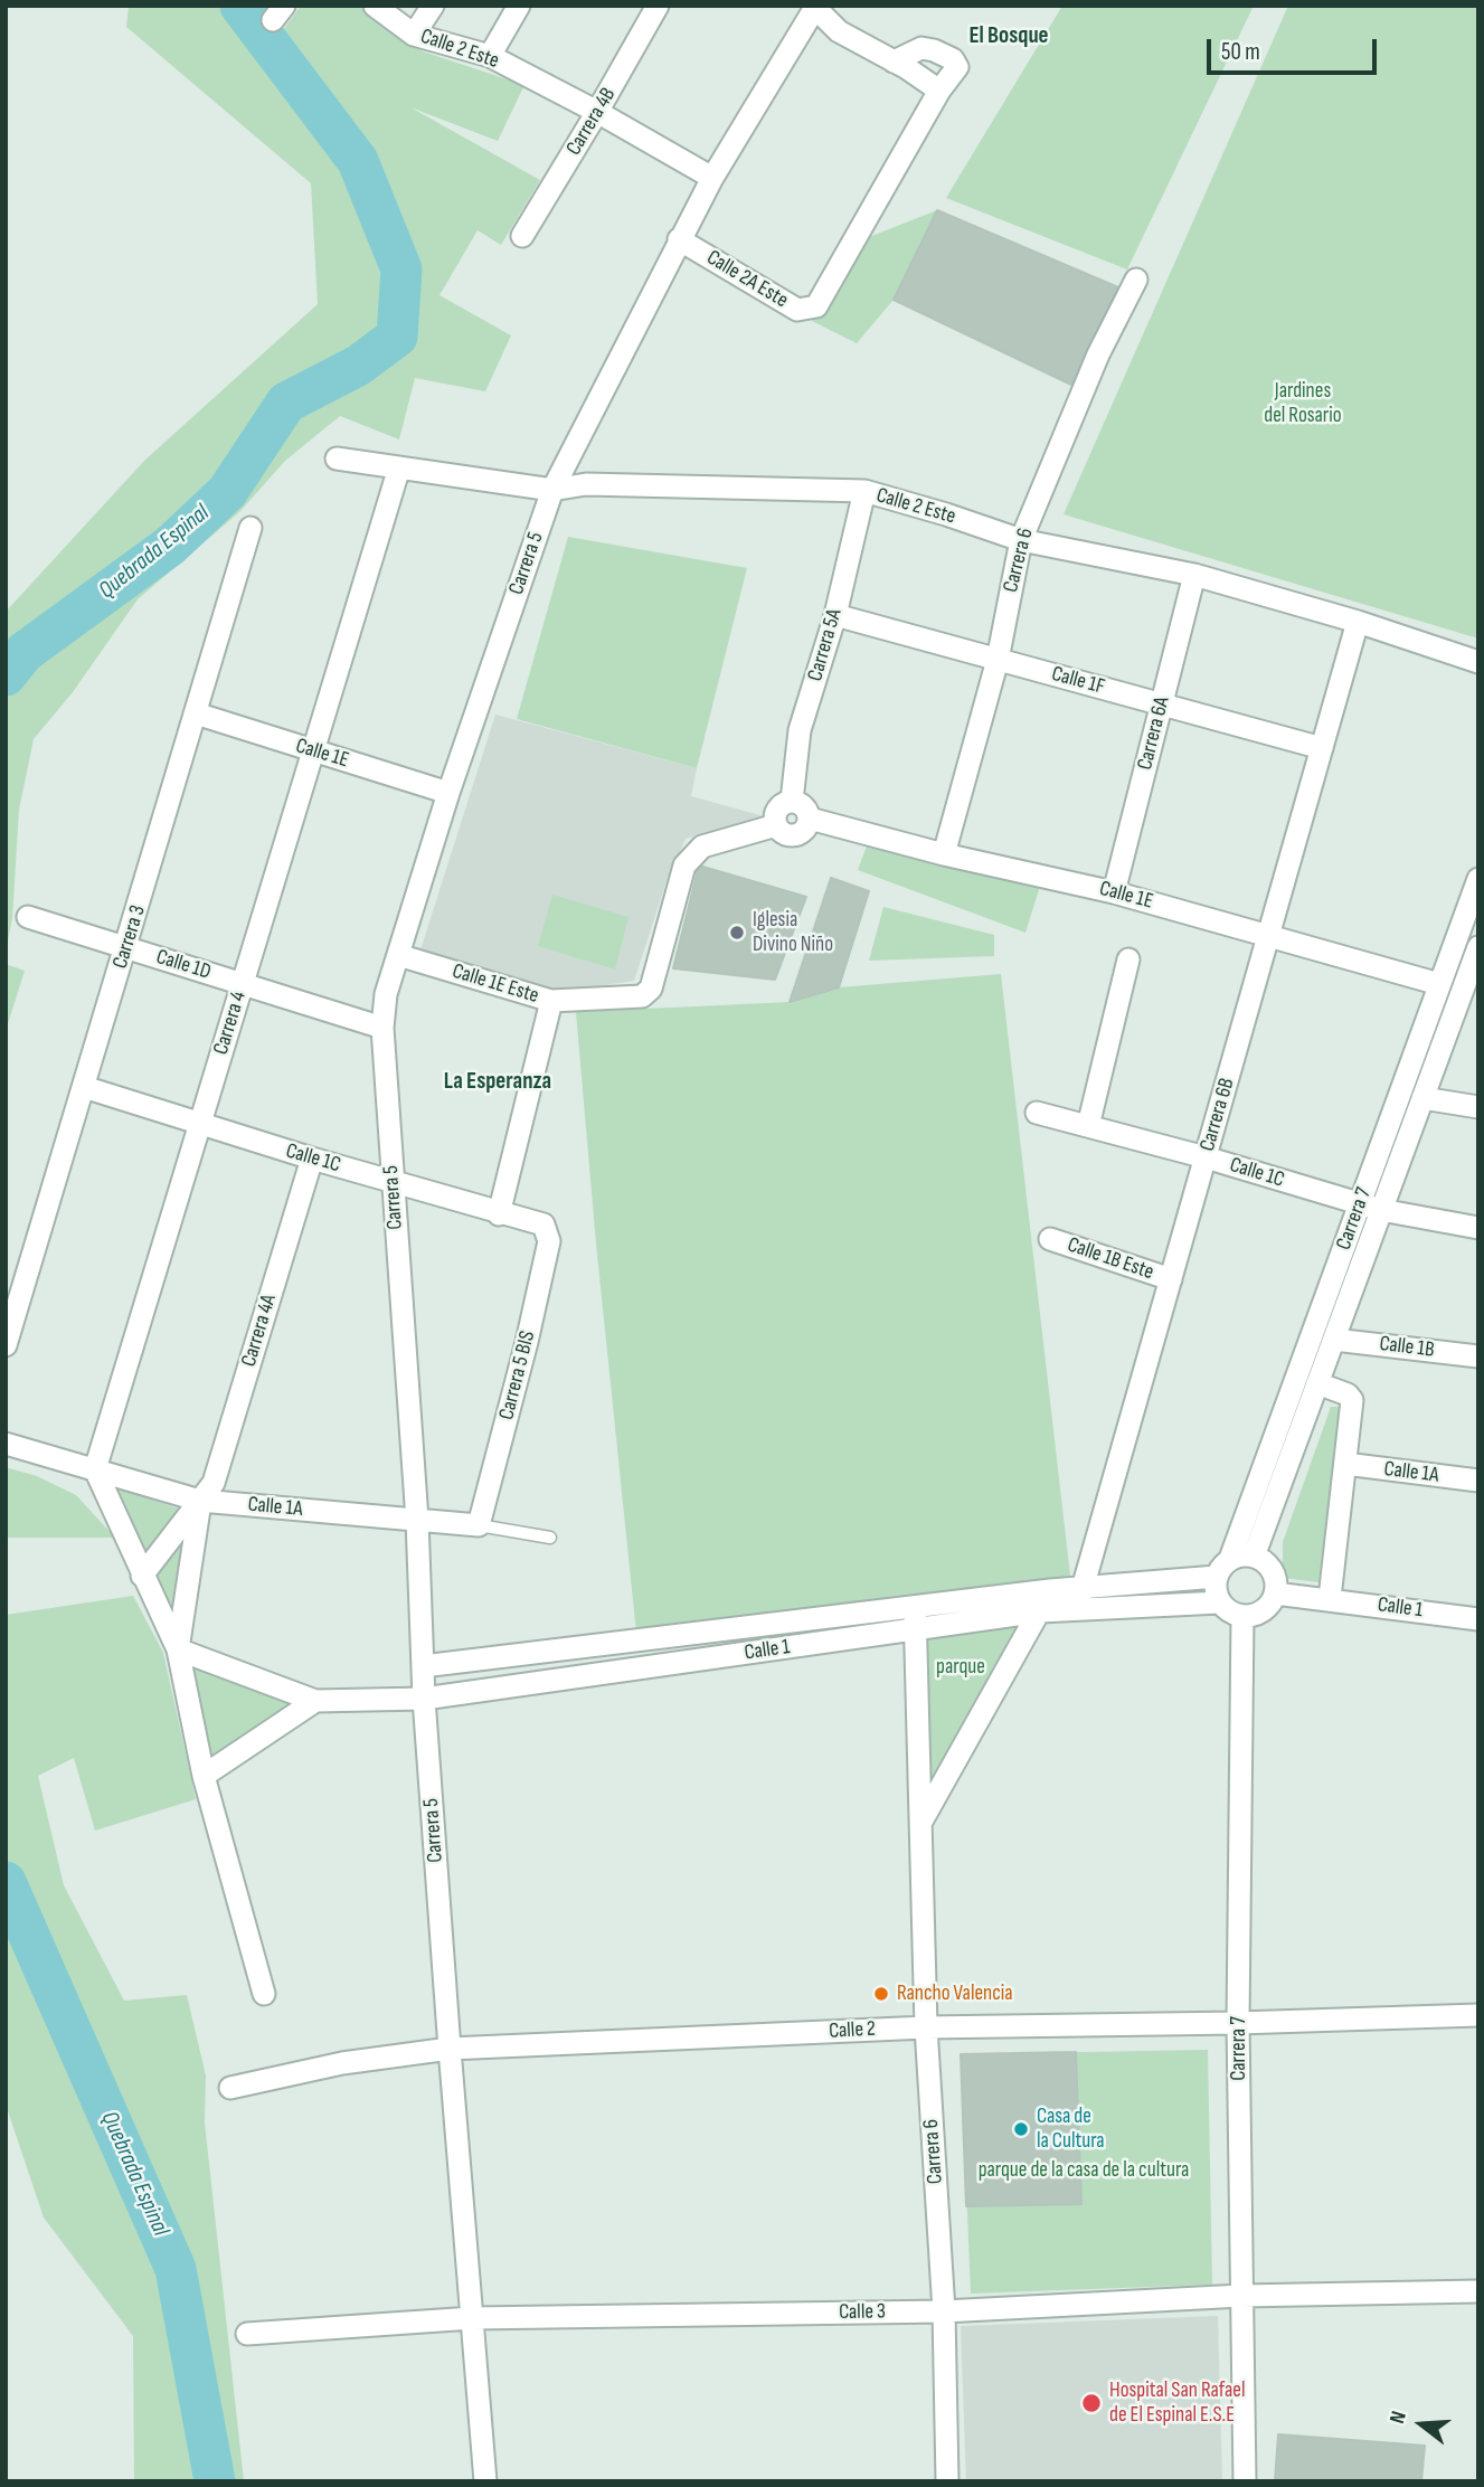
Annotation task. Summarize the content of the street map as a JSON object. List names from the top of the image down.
{
  "streets": {
    "street": [
      "Calle 2 Este",
      "Carrera 4B",
      "Calle 2A Este",
      "Carrera 6",
      "Carrera 5",
      "Carrera 5A",
      "Calle 1F",
      "Carrera 6A",
      "Calle 1E",
      "Carrera 3",
      "Calle 1D",
      "Calle 1E Este",
      "Carrera 4",
      "Carrera 6B",
      "Calle 1C",
      "Carrera 7",
      "Calle 1B Este",
      "Carrera 4A",
      "Calle 1B",
      "Carrera 5 BIS",
      "Calle 1A",
      "Calle 1",
      "Calle 2",
      "Calle 3"
    ]
  },
  "crossings": [
    ["Calle 2 Este", "Carrera 4B"],
    ["Calle 2 Este", "Carrera 6"],
    ["Calle 2 Este", "Carrera 5"],
    ["Calle 2 Este", "Carrera 5A"],
    ["Calle 2 Este", "Carrera 6A"],
    ["Calle 2 Este", "Carrera 4"],
    ["Calle 2 Este", "Carrera 6B"],
    ["Calle 2A Este", "Carrera 5"],
    ["Carrera 6", "Calle 1F"],
    ["Carrera 6", "Calle 1E"],
    ["Carrera 6", "Calle 1"],
    ["Carrera 6", "Calle 2"],
    ["Carrera 6", "Calle 3"],
    ["Carrera 5", "Calle 1E"],
    ["Carrera 5", "Calle 1D"],
    ["Carrera 5", "Calle 1E Este"],
    ["Carrera 5", "Calle 1C"],
    ["Carrera 5", "Calle 1A"],
    ["Carrera 5", "Calle 1"],
    ["Carrera 5", "Calle 2"],
    ["Carrera 5", "Calle 3"],
    ["Carrera 5A", "Calle 1F"],
    ["Carrera 5A", "Calle 1E"],
    ["Carrera 5A", "Calle 1E Este"],
    ["Calle 1F", "Carrera 6A"],
    ["Calle 1F", "Carrera 6B"],
    ["Carrera 6A", "Calle 1E"],
    ["Calle 1E", "Carrera 3"],
    ["Calle 1E", "Calle 1E Este"],
    ["Calle 1E", "Carrera 4"],
    ["Calle 1E", "Carrera 6B"],
    ["Calle 1E", "Carrera 7"],
    ["Carrera 3", "Calle 1D"],
    ["Carrera 3", "Calle 1C"],
    ["Calle 1D", "Carrera 4"],
    ["Carrera 4", "Calle 1C"],
    ["Carrera 4", "Calle 1A"],
    ["Carrera 6B", "Calle 1C"],
    ["Carrera 6B", "Calle 1B Este"],
    ["Carrera 6B", "Calle 1"],
    ["Calle 1C", "Carrera 7"],
    ["Calle 1C", "Carrera 4A"],
    ["Calle 1C", "Carrera 5 BIS"],
    ["Carrera 7", "Calle 1B"],
    ["Carrera 7", "Calle 1"],
    ["Carrera 7", "Calle 2"],
    ["Carrera 7", "Calle 3"],
    ["Carrera 4A", "Calle 1A"],
    ["Carrera 4A", "Calle 1"],
    ["Carrera 5 BIS", "Calle 1A"]
  ],
  "districts": ["El Bosque", "La Esperanza"],
  "water": ["Quebrada Espinal"],
  "parks": ["Jardines del Rosario", "parque", "parque de la casa de la cultura"],
  "places": [
    "Iglesia Divino Niño",
    "Rancho Valencia",
    "Casa de la Cultura",
    "Hospital San Rafael de El Espinal E.S.E"
  ],
  "scale_bar": "50 m",
  "north": "left"
}
